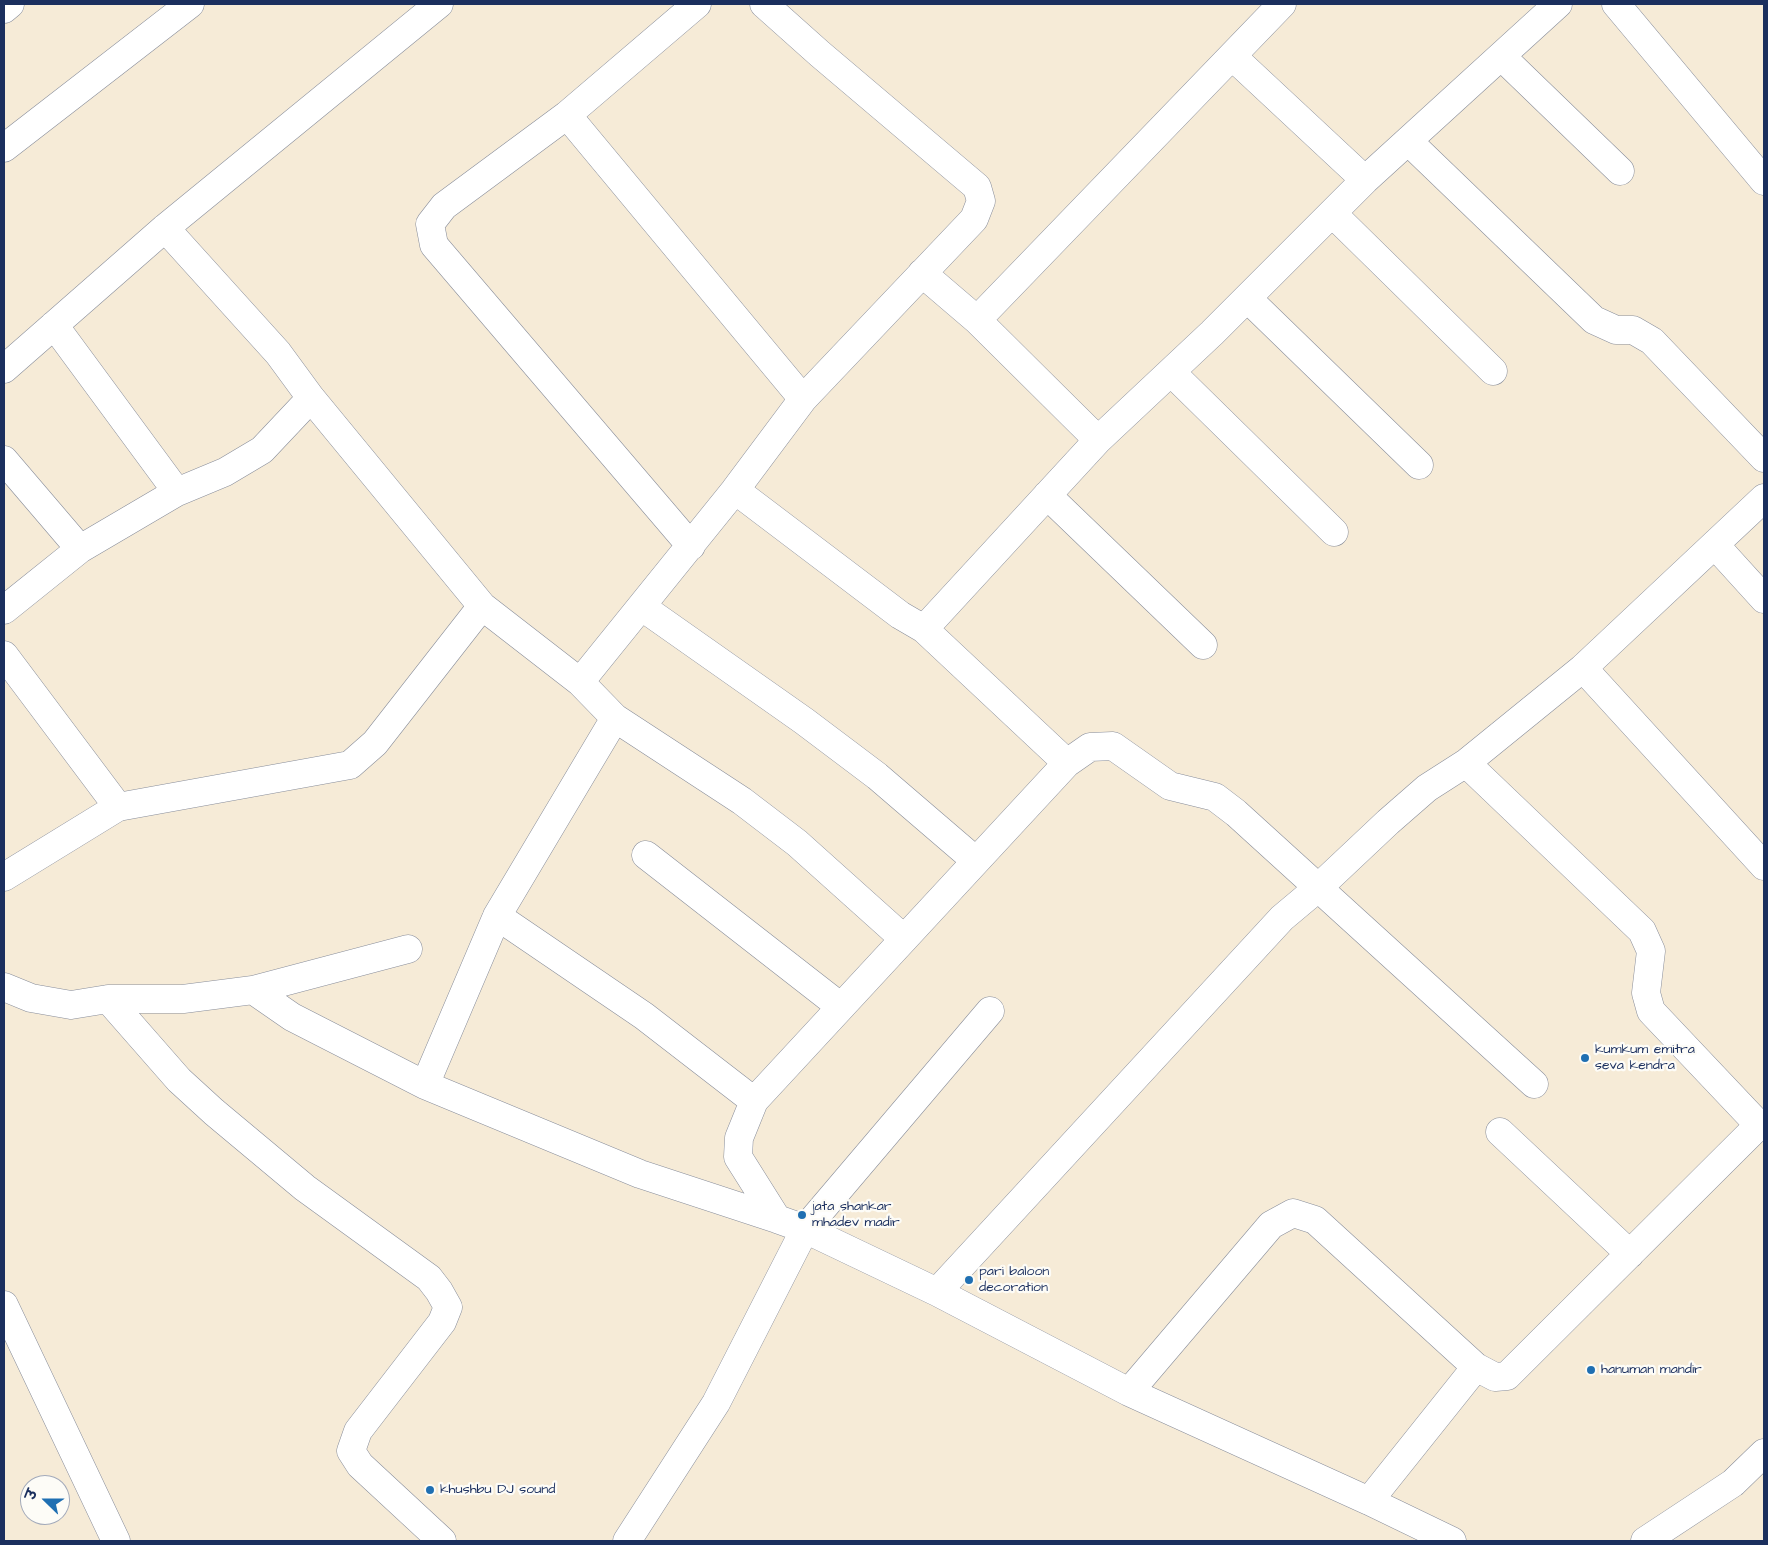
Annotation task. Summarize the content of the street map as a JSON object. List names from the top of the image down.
{
  "places": [
    "kumkum emitra seva kendra",
    "jata shankar mhadev madir",
    "pari baloon decoration",
    "hanuman mandir",
    "khushbu DJ sound"
  ],
  "north": "left"
}
